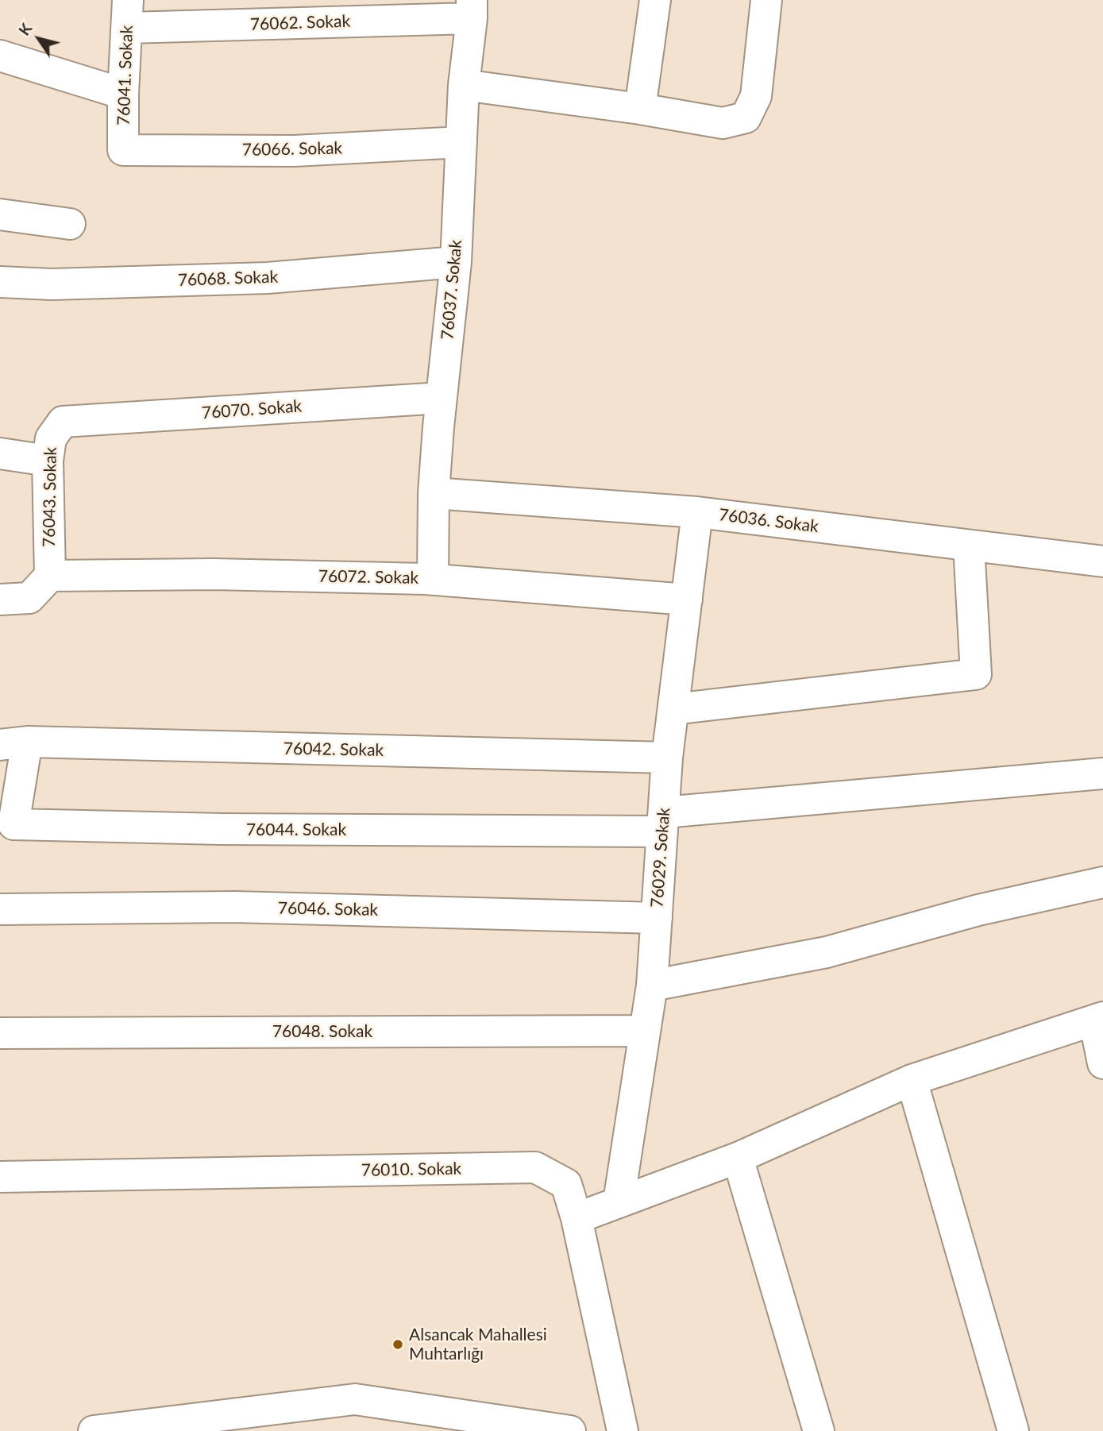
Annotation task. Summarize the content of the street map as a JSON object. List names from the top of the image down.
{
  "streets": {
    "street": [
      "76062. Sokak",
      "76041. Sokak",
      "76066. Sokak",
      "76068. Sokak",
      "76037. Sokak",
      "76070. Sokak",
      "76043. Sokak",
      "76036. Sokak",
      "76072. Sokak",
      "76042. Sokak",
      "76044. Sokak",
      "76029. Sokak",
      "76046. Sokak",
      "76048. Sokak",
      "76010. Sokak"
    ]
  },
  "crossings": [
    ["76062. Sokak", "76041. Sokak"],
    ["76062. Sokak", "76037. Sokak"],
    ["76041. Sokak", "76066. Sokak"],
    ["76066. Sokak", "76037. Sokak"],
    ["76068. Sokak", "76037. Sokak"],
    ["76037. Sokak", "76070. Sokak"],
    ["76037. Sokak", "76036. Sokak"],
    ["76037. Sokak", "76072. Sokak"],
    ["76070. Sokak", "76043. Sokak"],
    ["76043. Sokak", "76072. Sokak"],
    ["76036. Sokak", "76029. Sokak"],
    ["76072. Sokak", "76029. Sokak"],
    ["76042. Sokak", "76044. Sokak"],
    ["76042. Sokak", "76029. Sokak"],
    ["76044. Sokak", "76029. Sokak"],
    ["76029. Sokak", "76046. Sokak"],
    ["76029. Sokak", "76048. Sokak"]
  ],
  "places": ["Alsancak Mahallesi Muhtarlığı"],
  "north": "top left"
}
